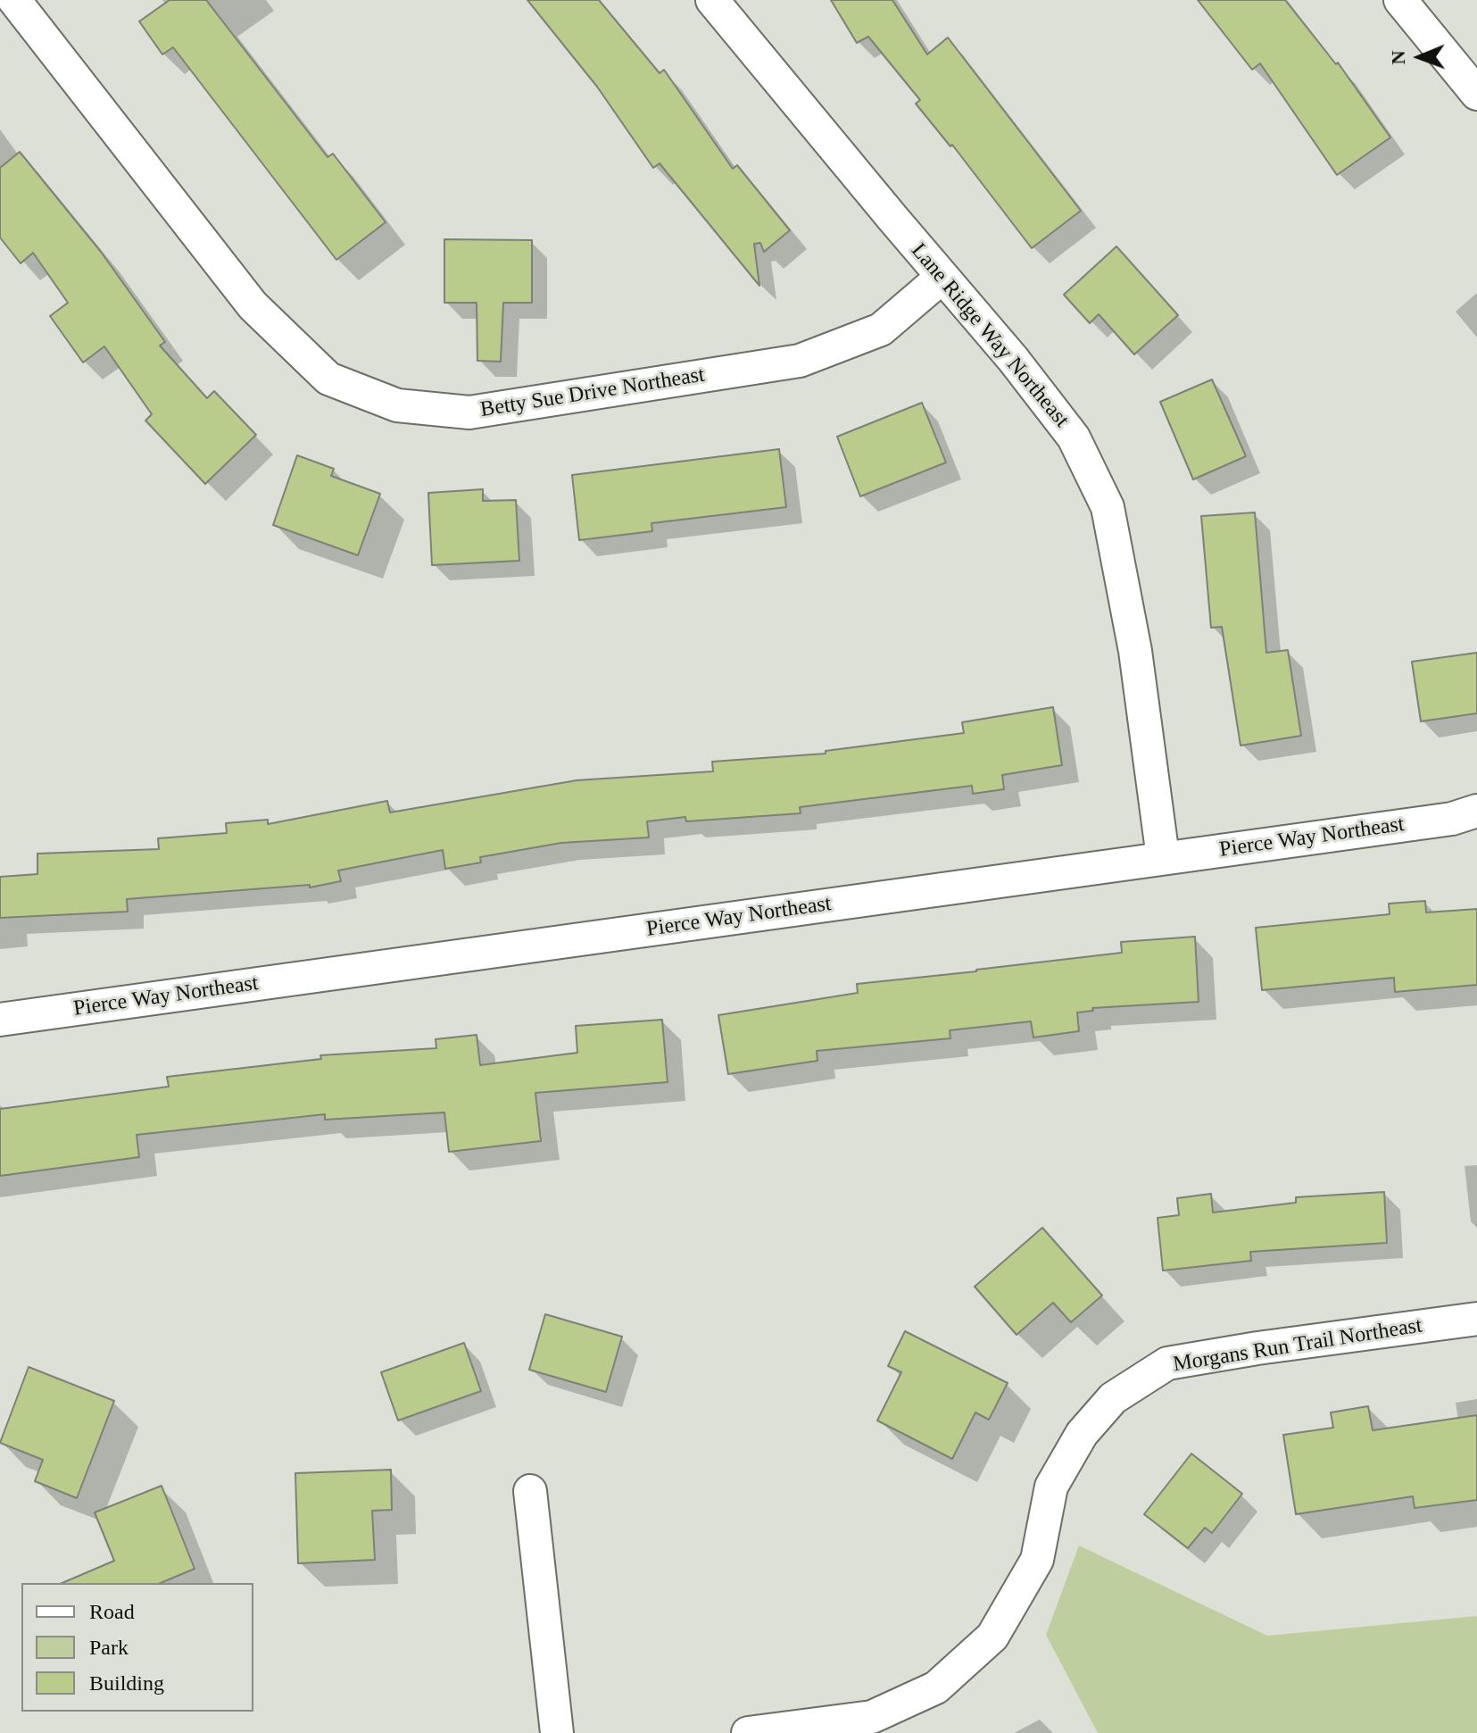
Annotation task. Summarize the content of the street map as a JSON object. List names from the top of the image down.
{
  "streets": {
    "street": [
      "Lane Ridge Way Northeast",
      "Betty Sue Drive Northeast",
      "Pierce Way Northeast",
      "Morgans Run Trail Northeast"
    ]
  },
  "crossings": [
    ["Lane Ridge Way Northeast", "Betty Sue Drive Northeast"],
    ["Lane Ridge Way Northeast", "Pierce Way Northeast"]
  ],
  "legend": ["Road", "Park", "Building"],
  "north": "left"
}
